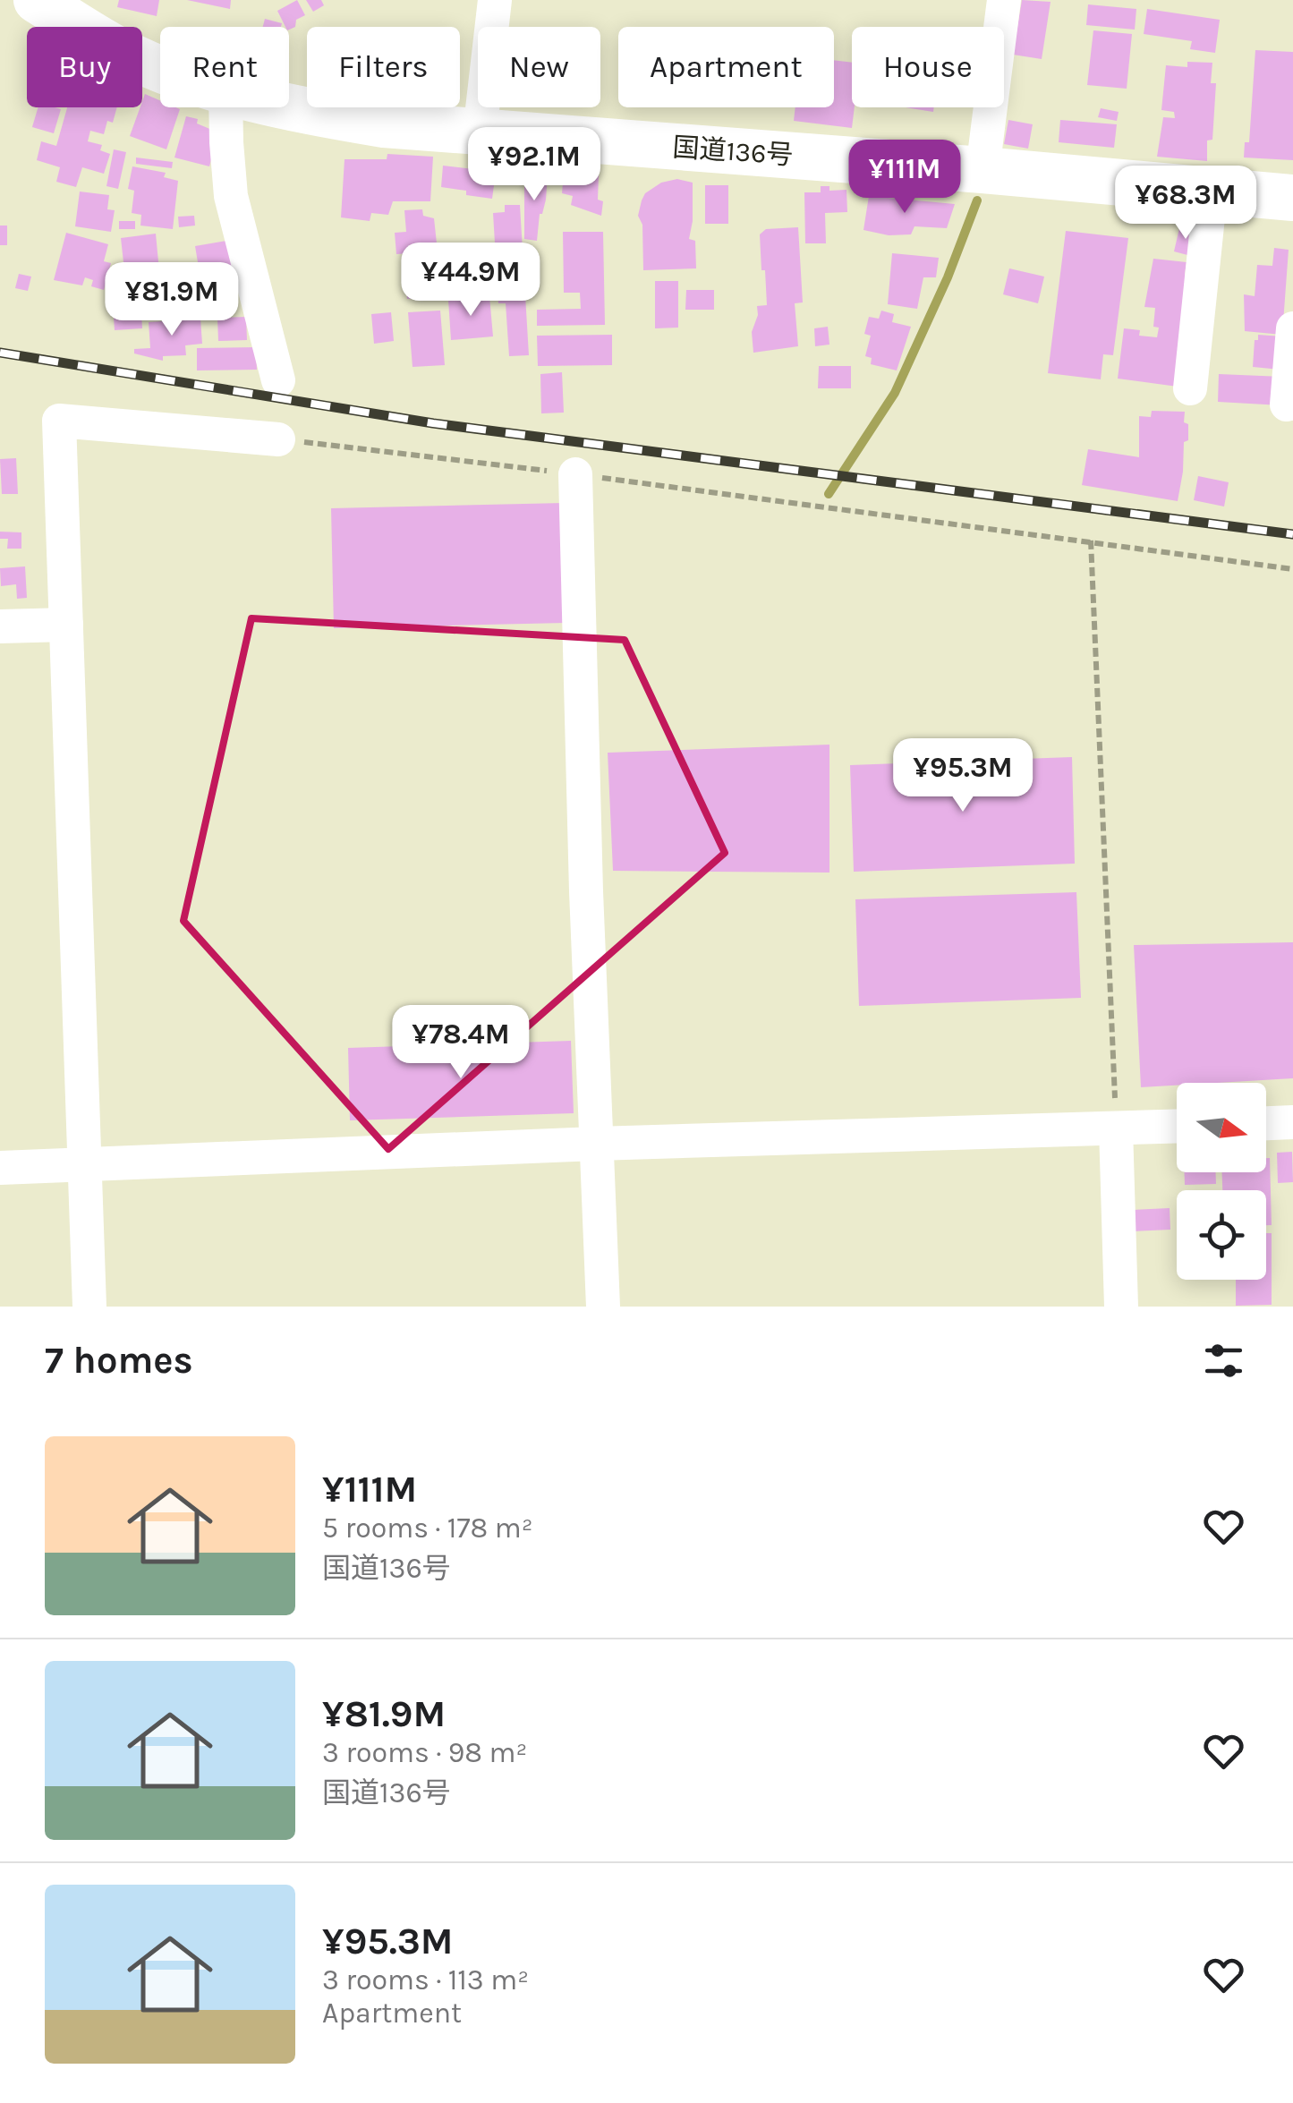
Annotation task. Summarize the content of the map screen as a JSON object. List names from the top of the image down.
{
  "streets": {
    "highway": ["国道136号"]
  },
  "north": "right",
  "page": {
    "chip": [
      "Buy",
      "Rent",
      "Filters",
      "New",
      "Apartment",
      "House"
    ],
    "price": [
      "¥92.1M",
      "¥111M",
      "¥68.3M",
      "¥44.9M",
      "¥81.9M",
      "¥95.3M",
      "¥78.4M"
    ],
    "heading": "7 homes",
    "list": [
      {
        "name": "¥111M",
        "note": "5 rooms · 178 m² · 国道136号"
      },
      {
        "name": "¥81.9M",
        "note": "3 rooms · 98 m² · 国道136号"
      },
      {
        "name": "¥95.3M",
        "note": "3 rooms · 113 m² · Apartment"
      }
    ]
  }
}
